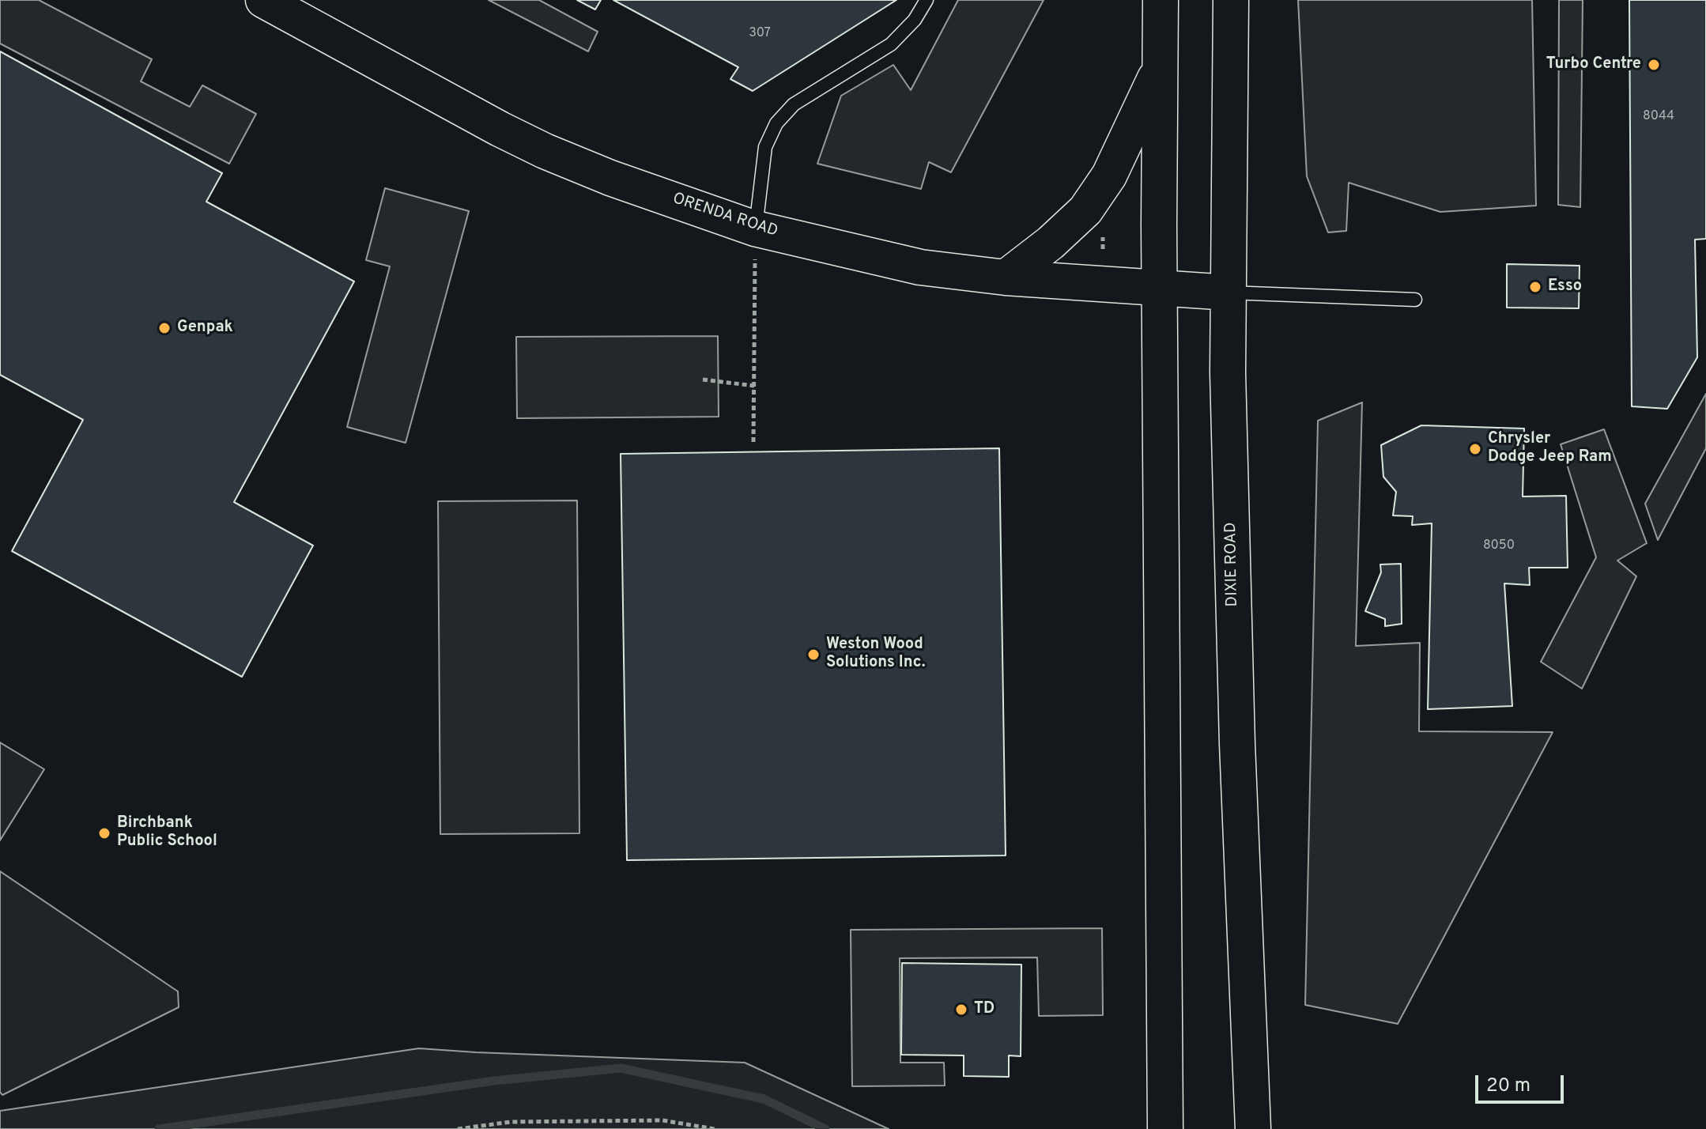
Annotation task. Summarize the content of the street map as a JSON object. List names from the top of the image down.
{
  "streets": {
    "main road": ["ORENDA ROAD", "DIXIE ROAD"]
  },
  "crossings": [
    ["ORENDA ROAD", "DIXIE ROAD"]
  ],
  "places": [
    "Turbo Centre",
    "Esso",
    "Genpak",
    "Chrysler Dodge Jeep Ram",
    "Weston Wood Solutions Inc.",
    "Birchbank Public School",
    "TD"
  ],
  "house_numbers": ["307", "8044", "8050"],
  "scale_bar": "20 m"
}
